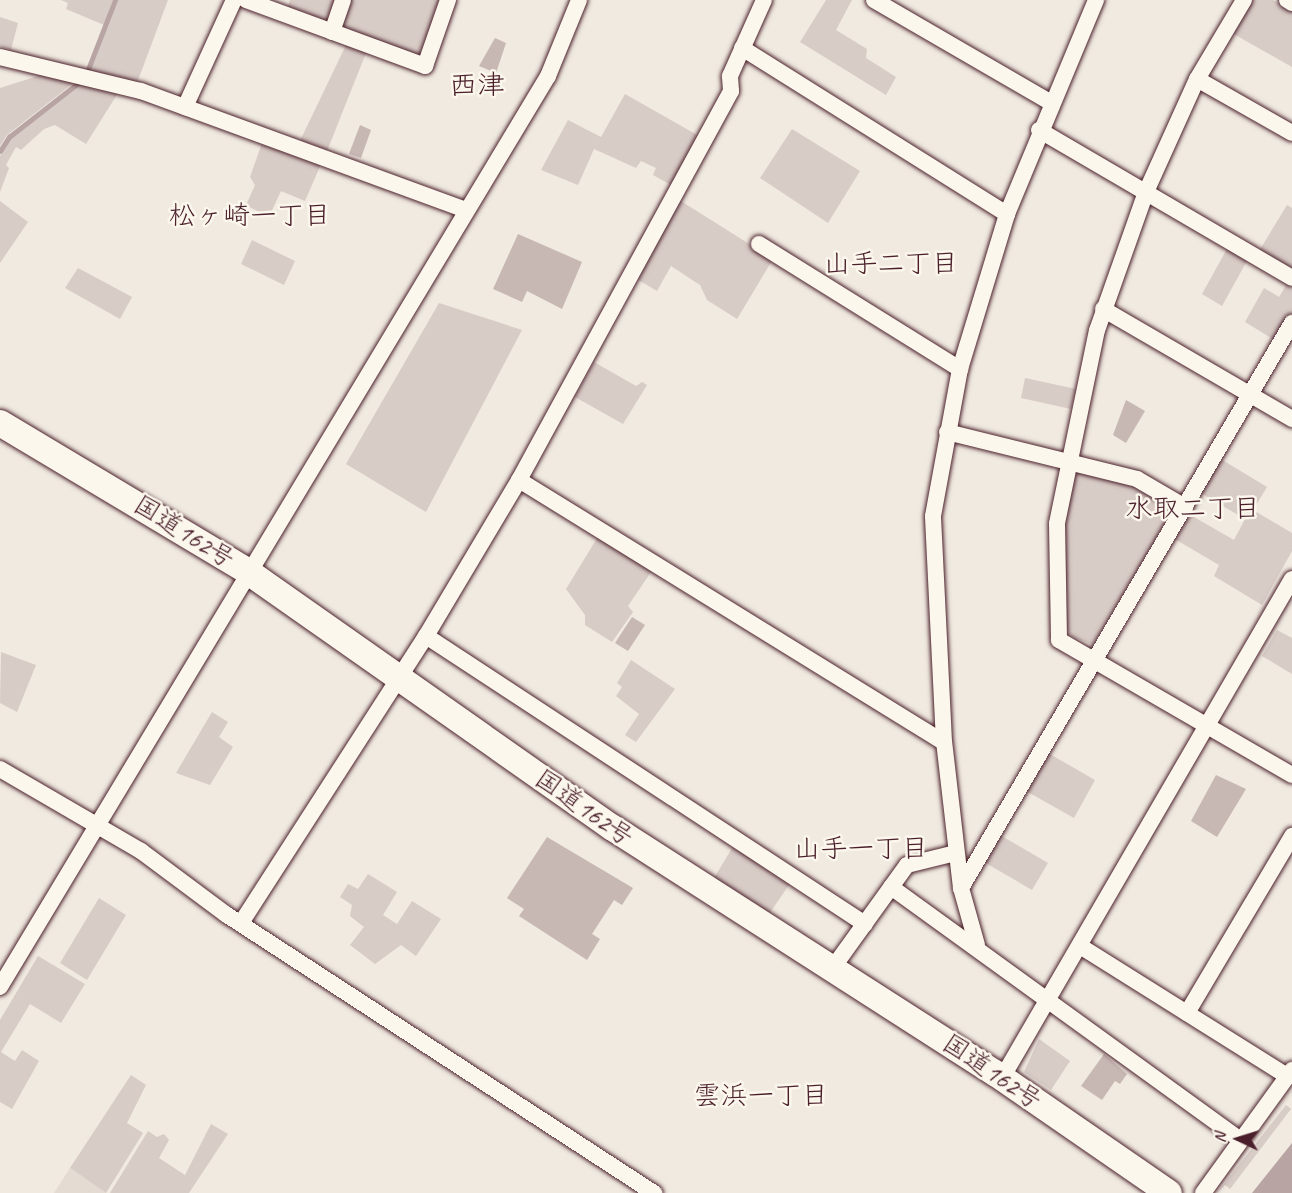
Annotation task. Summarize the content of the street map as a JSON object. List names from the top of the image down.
{
  "streets": {
    "highway": ["国道162号"]
  },
  "districts": [
    "西津",
    "松ヶ崎一丁目",
    "山手二丁目",
    "水取二丁目",
    "山手一丁目",
    "雲浜一丁目"
  ],
  "north": "left"
}
